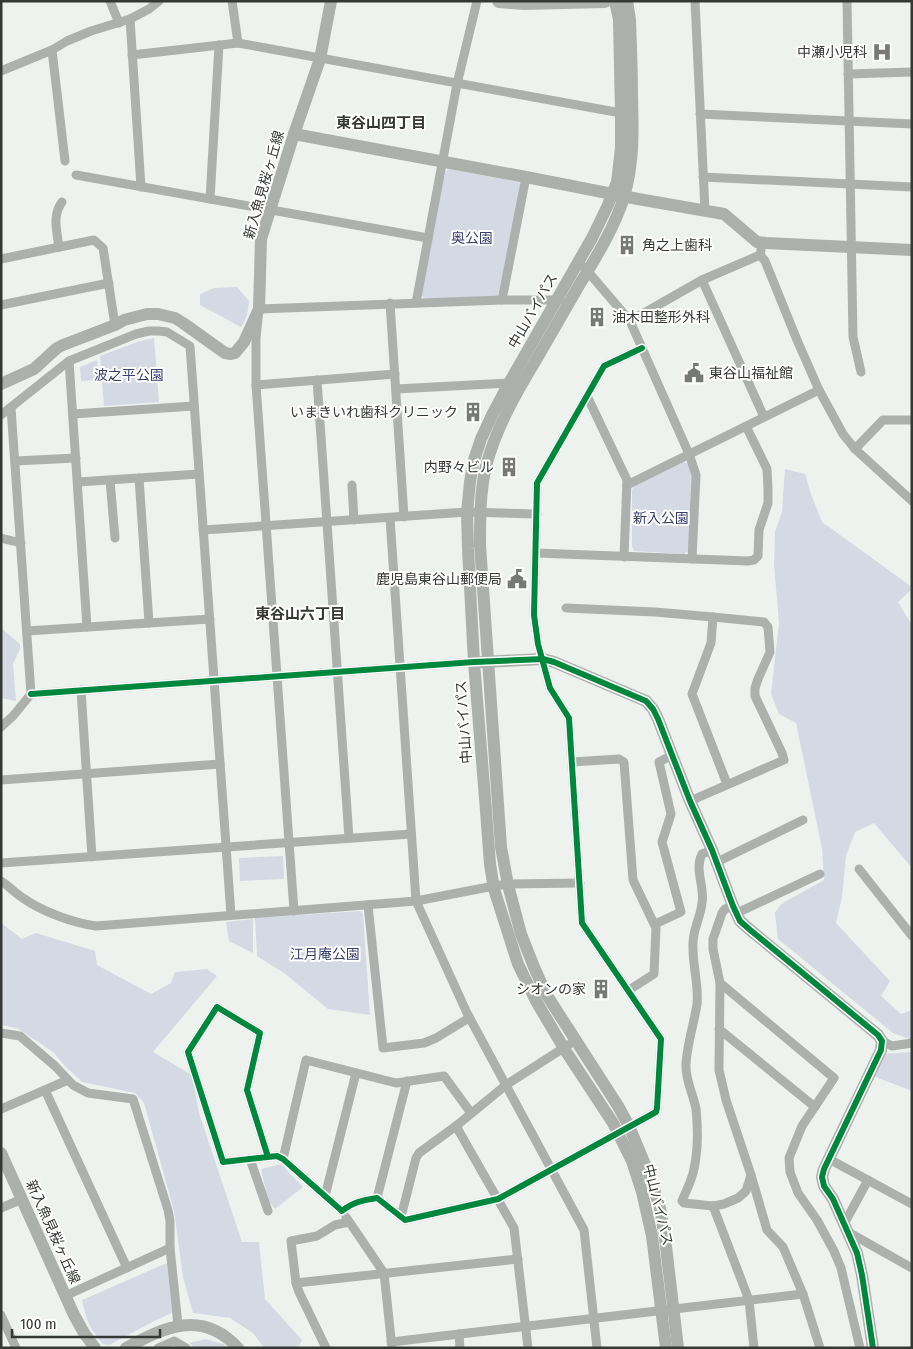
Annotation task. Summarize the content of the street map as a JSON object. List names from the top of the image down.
{
  "streets": {
    "street": ["新入魚見桜ヶ丘線", "中山バイパス"]
  },
  "districts": ["東谷山四丁目", "東谷山六丁目"],
  "parks": [
    "奥公園",
    "波之平公園",
    "新入公園",
    "江月庵公園"
  ],
  "places": {
    "hospital": ["中瀬小児科"],
    "building": [
      "角之上歯科",
      "油木田整形外科",
      "いまきいれ歯科クリニック",
      "内野々ビル",
      "シオンの家"
    ],
    "public building": ["東谷山福祉館", "鹿児島東谷山郵便局"]
  },
  "scale_bar": "100 m"
}
